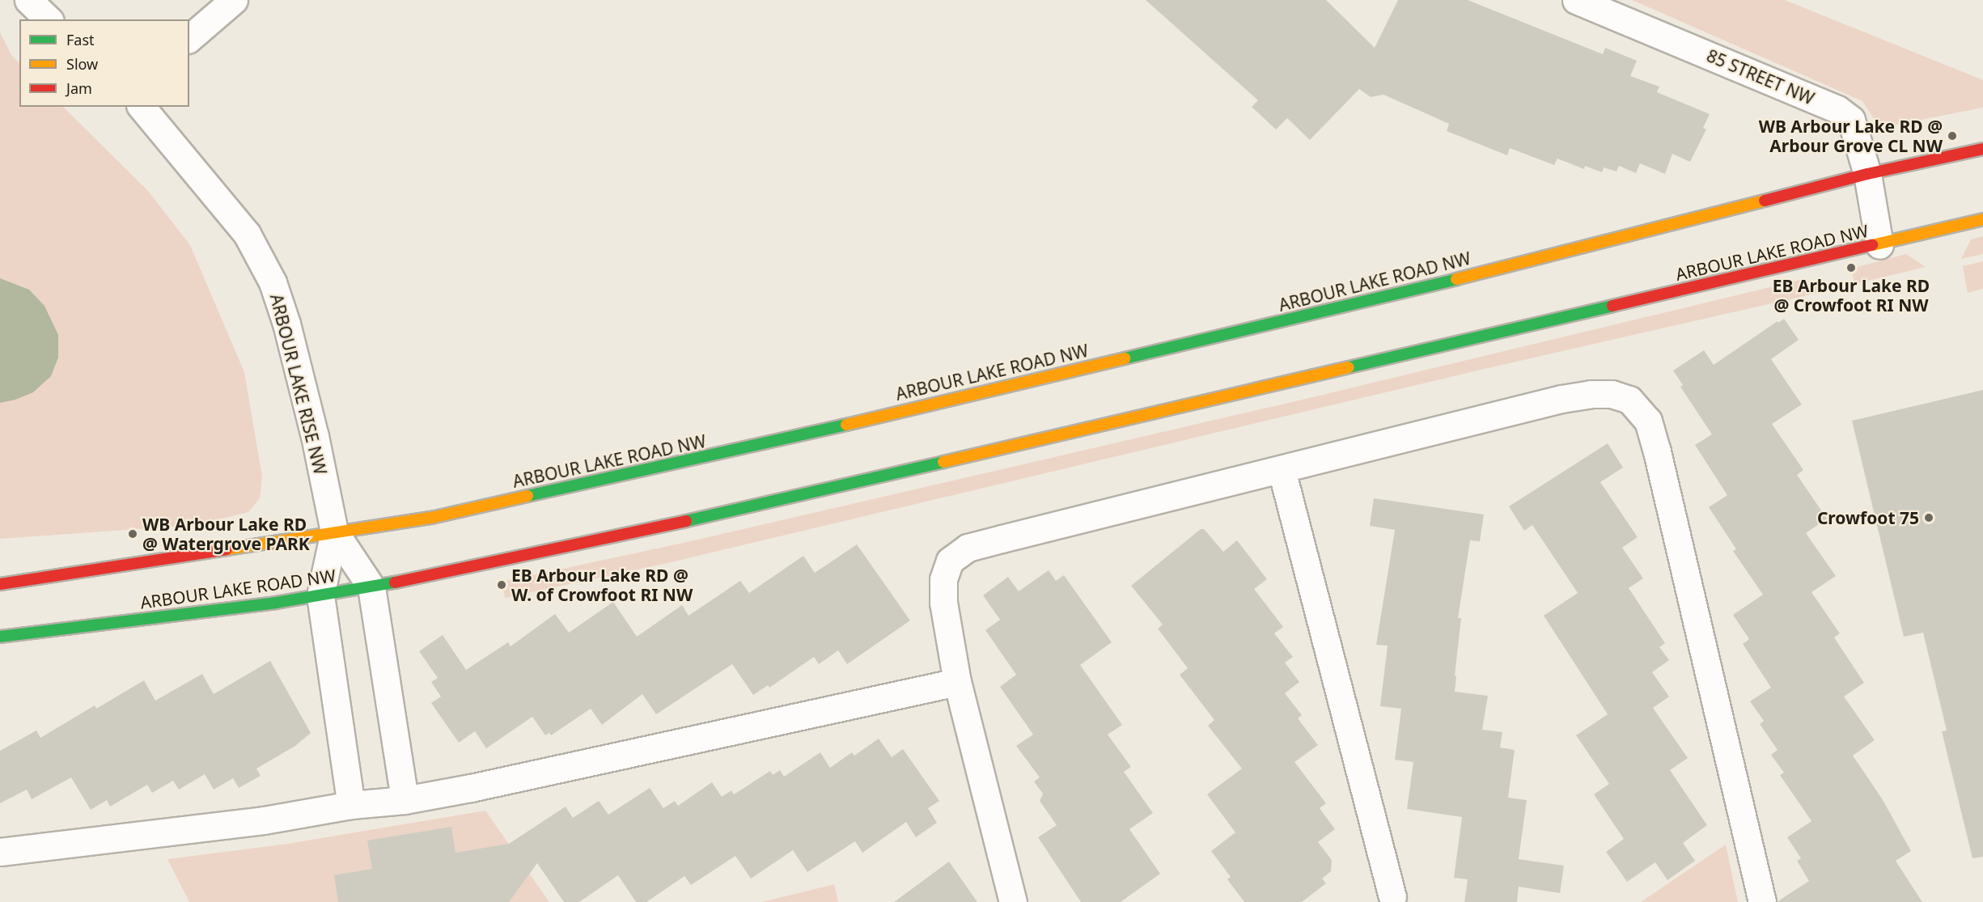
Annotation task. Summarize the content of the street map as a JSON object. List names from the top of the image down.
{
  "streets": {
    "street": ["85 STREET NW", "ARBOUR LAKE ROAD NW", "ARBOUR LAKE RISE NW"]
  },
  "crossings": [
    ["85 STREET NW", "ARBOUR LAKE ROAD NW"],
    ["ARBOUR LAKE ROAD NW", "ARBOUR LAKE RISE NW"]
  ],
  "places": [
    "WB Arbour Lake RD @ Arbour Grove CL NW",
    "EB Arbour Lake RD @ Crowfoot RI NW",
    "Crowfoot 75",
    "WB Arbour Lake RD @ Watergrove PARK",
    "EB Arbour Lake RD @ W. of Crowfoot RI NW"
  ],
  "legend": ["Fast", "Slow", "Jam"]
}
